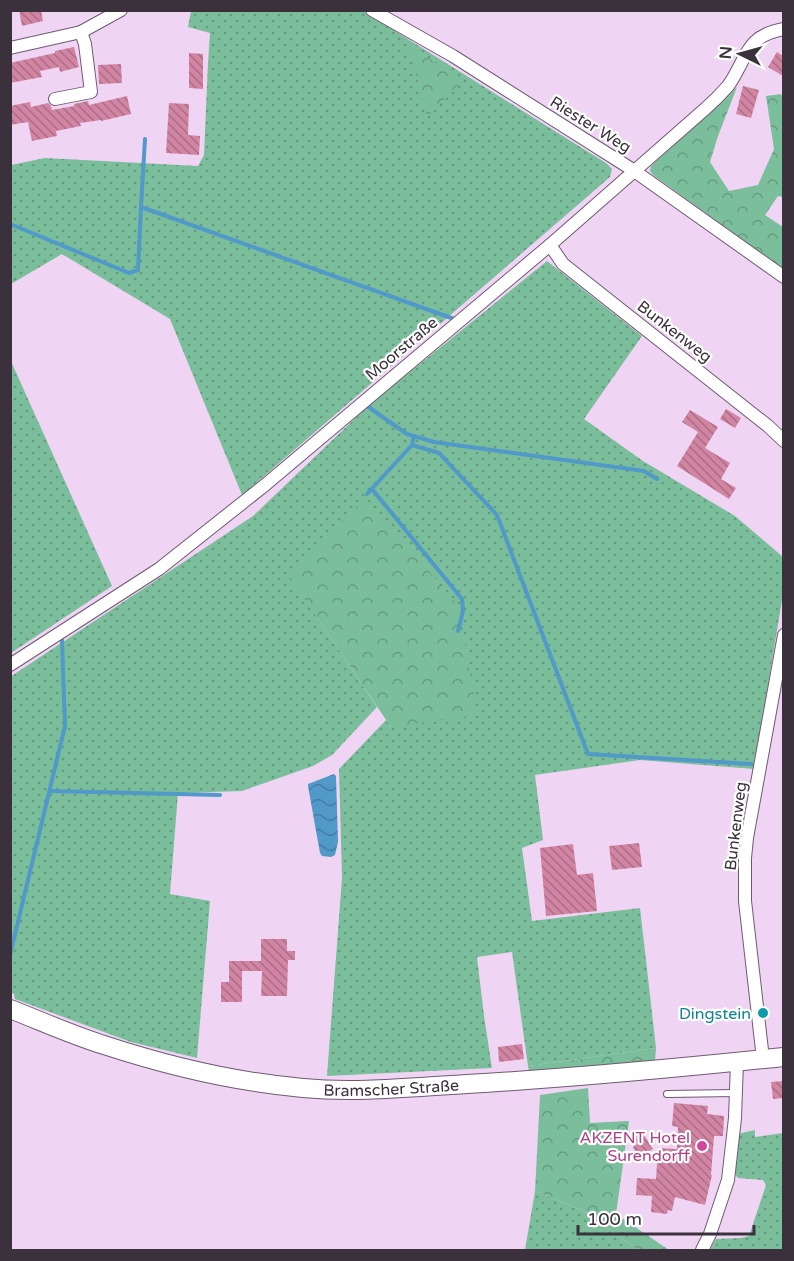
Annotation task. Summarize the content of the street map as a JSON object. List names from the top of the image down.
{
  "streets": {
    "street": [
      "Riester Weg",
      "Bunkenweg",
      "Moorstraße",
      "Bramscher Straße"
    ]
  },
  "crossings": [
    ["Riester Weg", "Moorstraße"],
    ["Bunkenweg", "Moorstraße"],
    ["Bunkenweg", "Bramscher Straße"]
  ],
  "places": ["Dingstein", "AKZENT Hotel Surendorff"],
  "scale_bar": "100 m",
  "north": "left"
}
